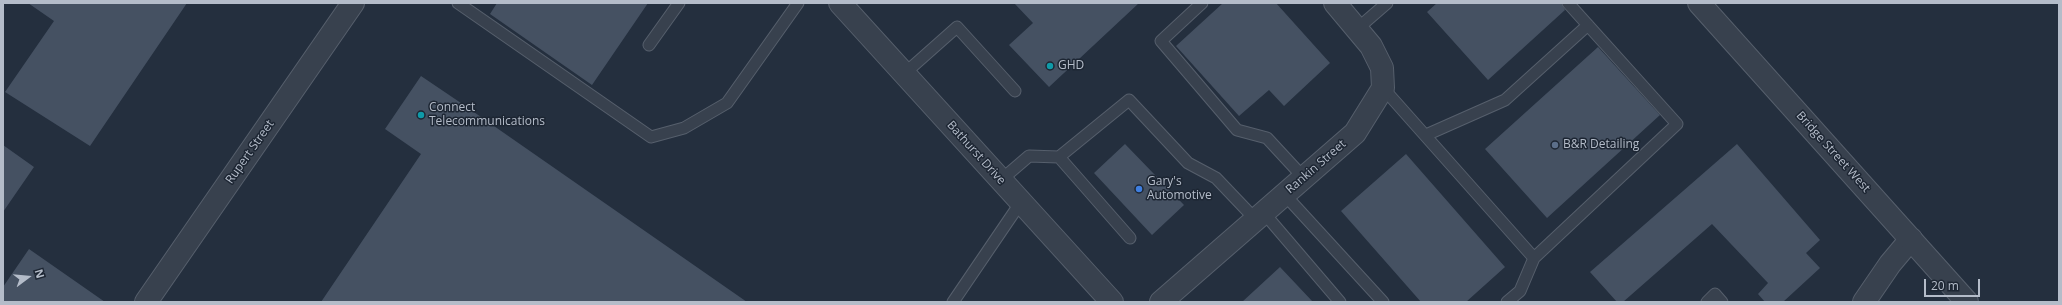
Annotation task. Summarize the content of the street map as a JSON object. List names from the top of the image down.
{
  "streets": {
    "street": [
      "Rupert Street",
      "Bridge Street West",
      "Bathurst Drive",
      "Rankin Street"
    ]
  },
  "places": [
    "GHD",
    "Connect Telecommunications",
    "B&R Detailing",
    "Gary's Automotive"
  ],
  "scale_bar": "20 m",
  "north": "right"
}
